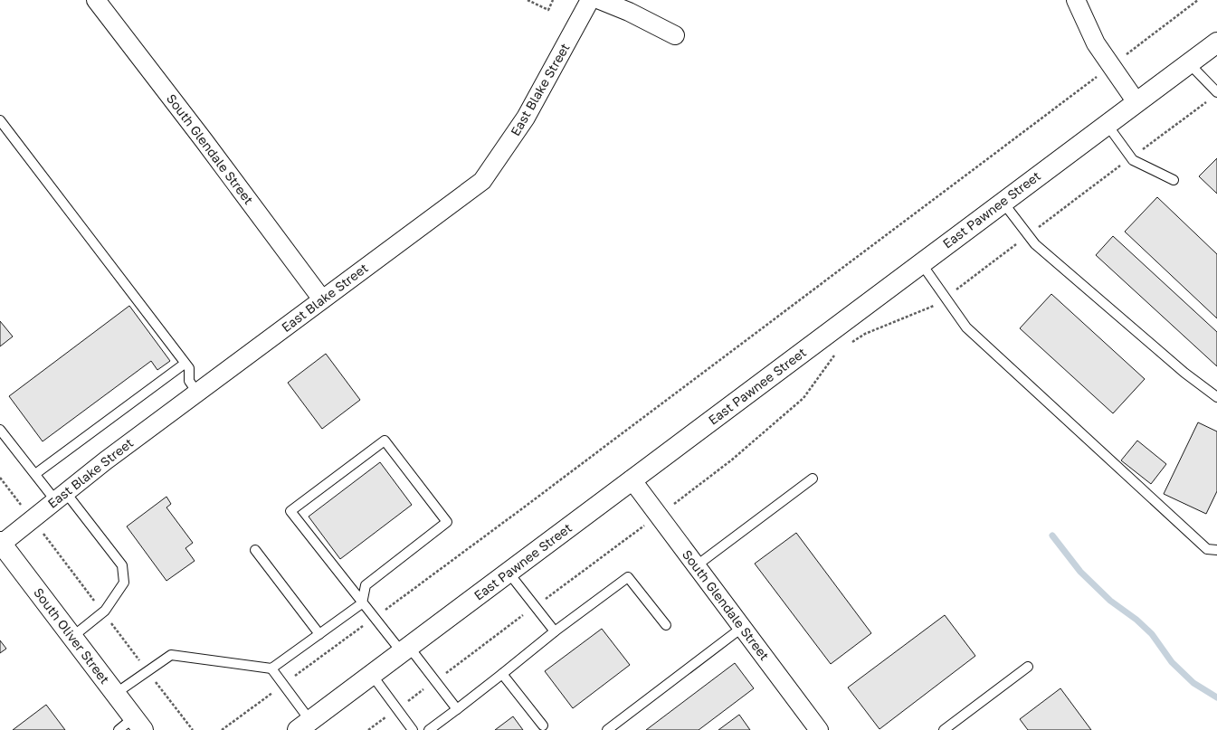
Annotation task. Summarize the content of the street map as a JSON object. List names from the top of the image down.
{
  "streets": {
    "main road": ["East Pawnee Street", "South Oliver Street"],
    "street": ["East Blake Street", "South Glendale Street"]
  },
  "crossings": [
    ["East Blake Street", "South Glendale Street"],
    ["East Blake Street", "South Oliver Street"],
    ["South Glendale Street", "East Pawnee Street"]
  ]
}
